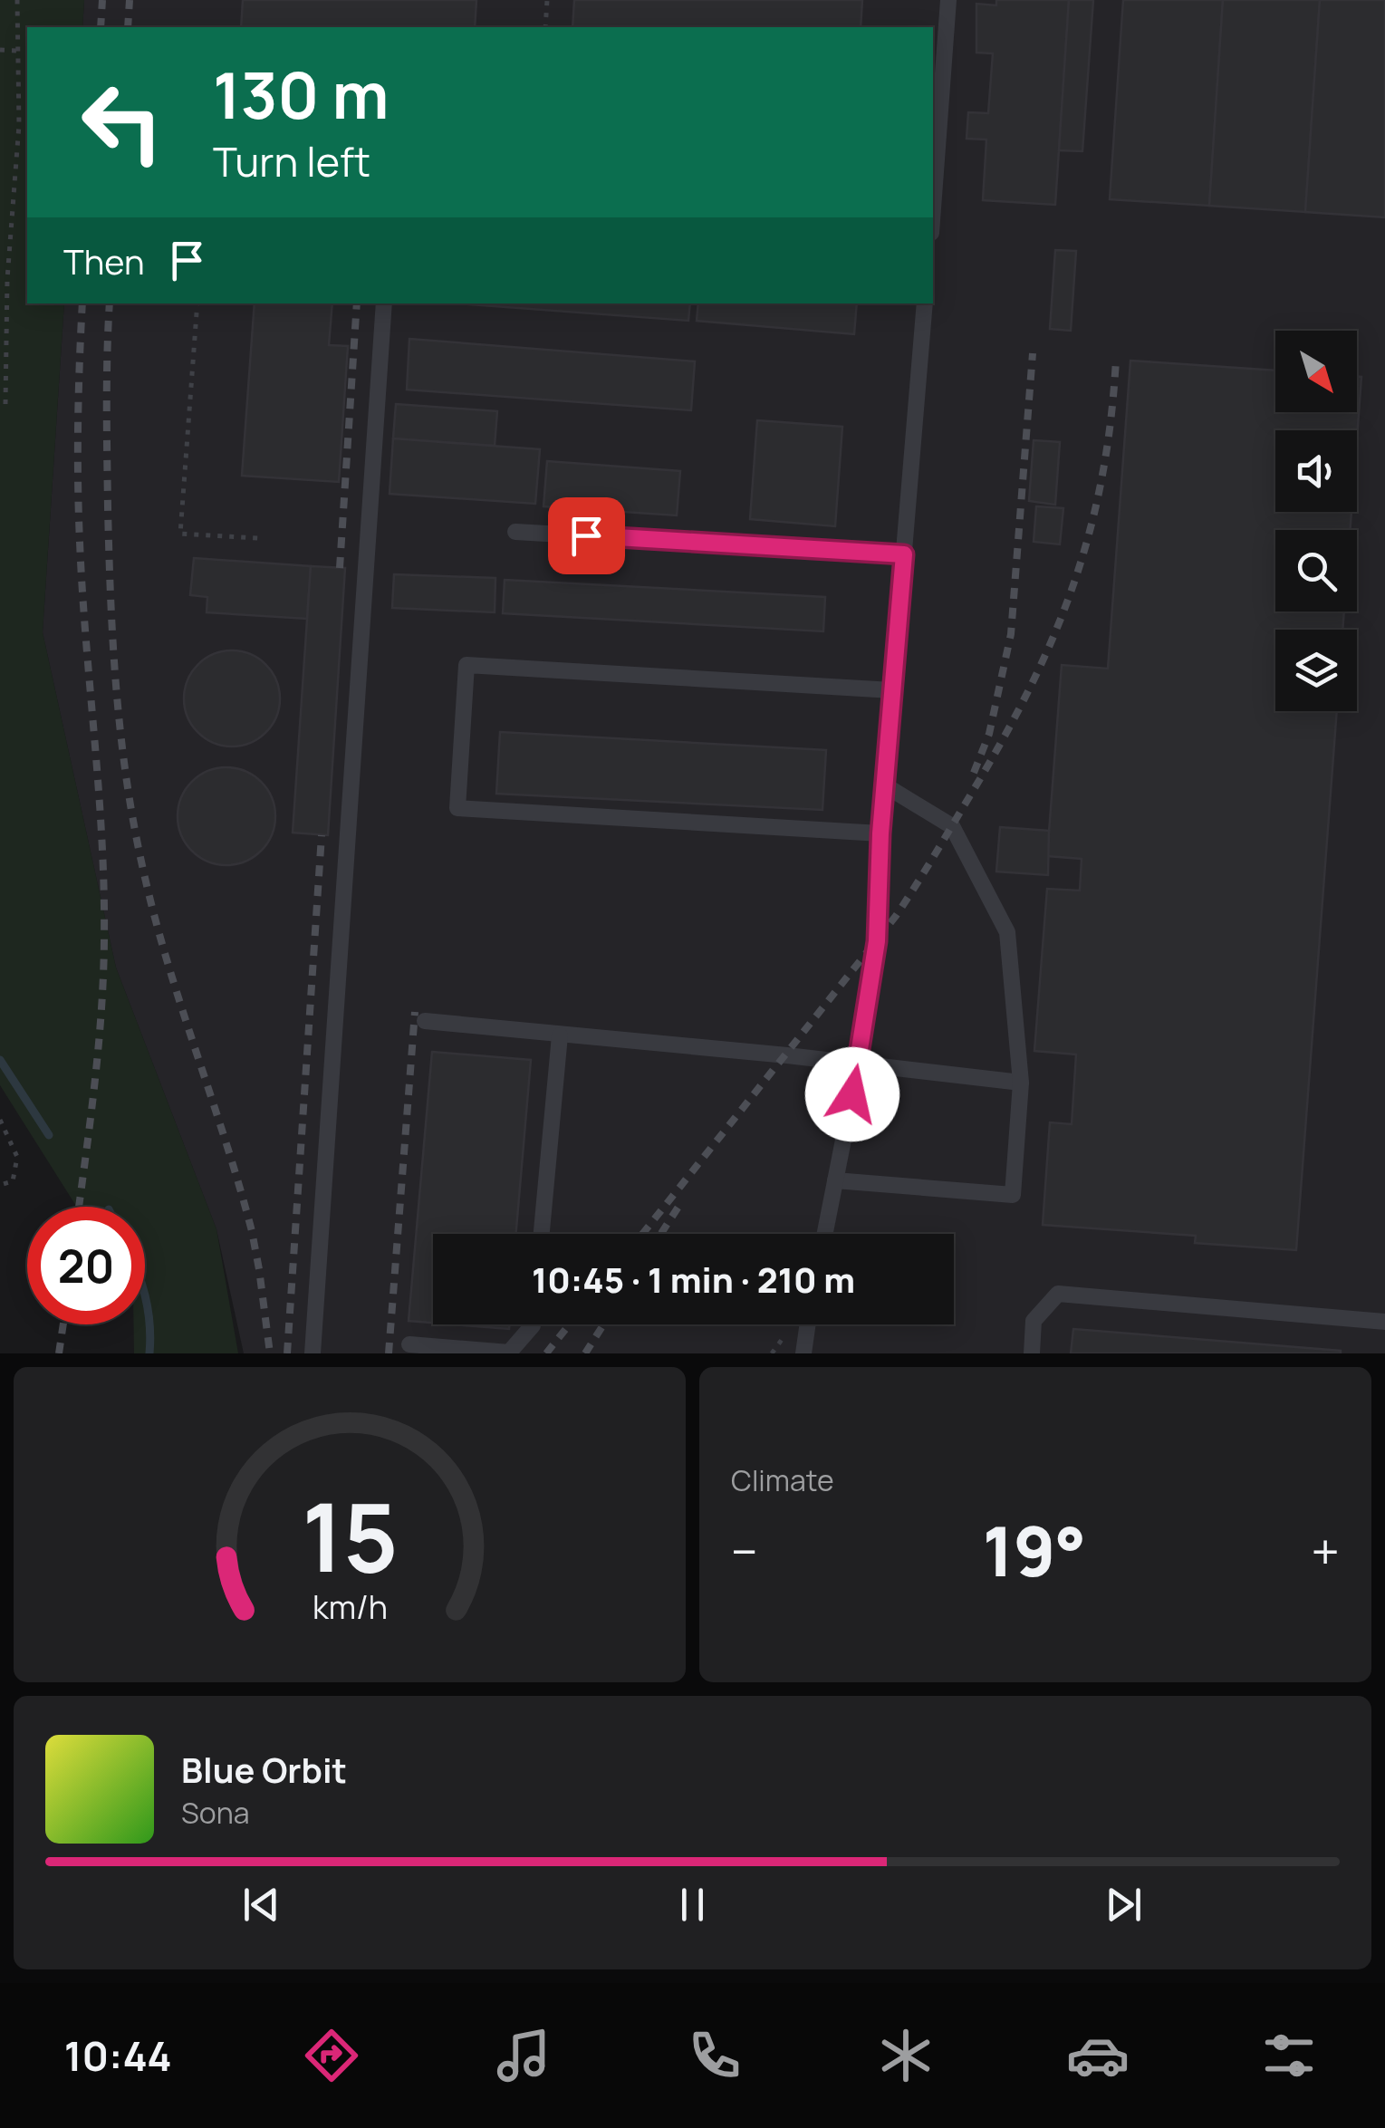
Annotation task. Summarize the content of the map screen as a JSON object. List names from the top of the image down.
{
  "north": "bottom right",
  "page": {
    "turn": ["130 m", "Turn left"],
    "then": "Then",
    "limit": "20",
    "trip": "10:45 · 1 min · 210 m",
    "tile": "Climate",
    "heat": ["−", "19°", "+"],
    "song": ["Blue Orbit", "Sona"],
    "tabs": "10:44",
    "gauge": ["15", "km/h"]
  }
}
